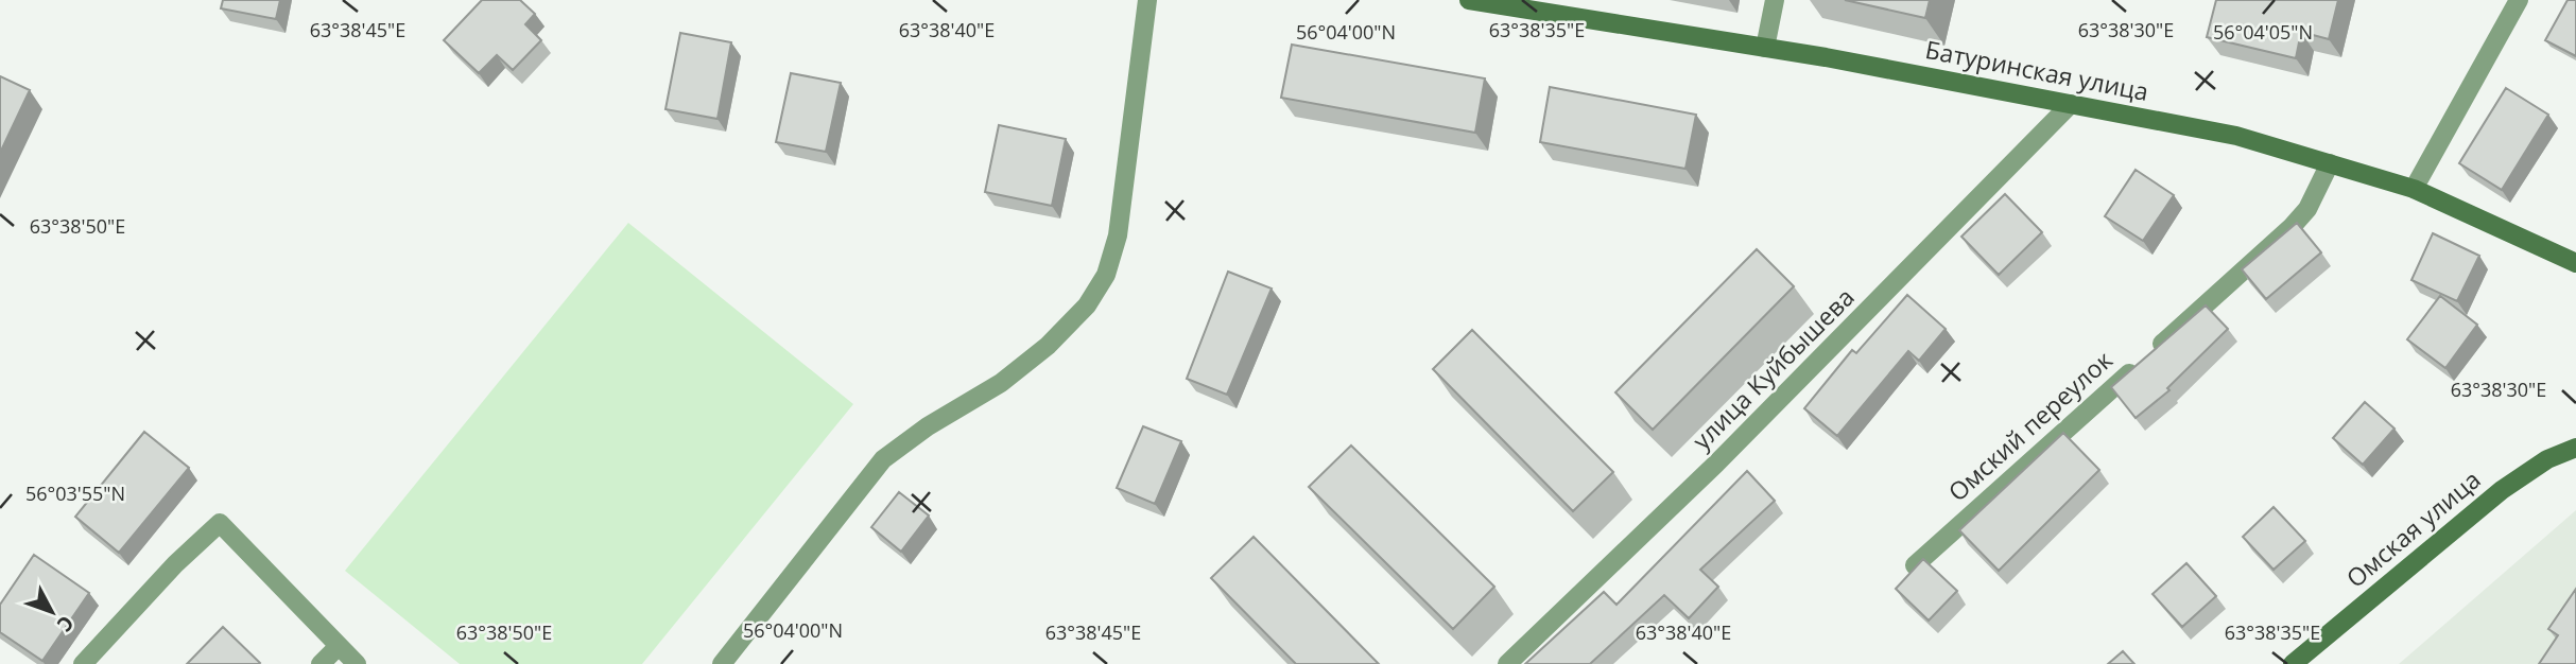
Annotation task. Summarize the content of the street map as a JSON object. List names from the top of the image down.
{
  "streets": {
    "main road": ["Батуринская улица", "Омская улица"],
    "street": ["улица Куйбышева", "Омский переулок"]
  },
  "crossings": [
    ["Батуринская улица", "улица Куйбышева"],
    ["Батуринская улица", "Омский переулок"]
  ],
  "north": "bottom right",
  "coordinates": [
    "63°38'45\"E",
    "63°38'40\"E",
    "63°38'35\"E",
    "63°38'30\"E",
    "56°04'05\"N",
    "56°04'00\"N",
    "63°38'50\"E",
    "56°03'55\"N"
  ]
}
